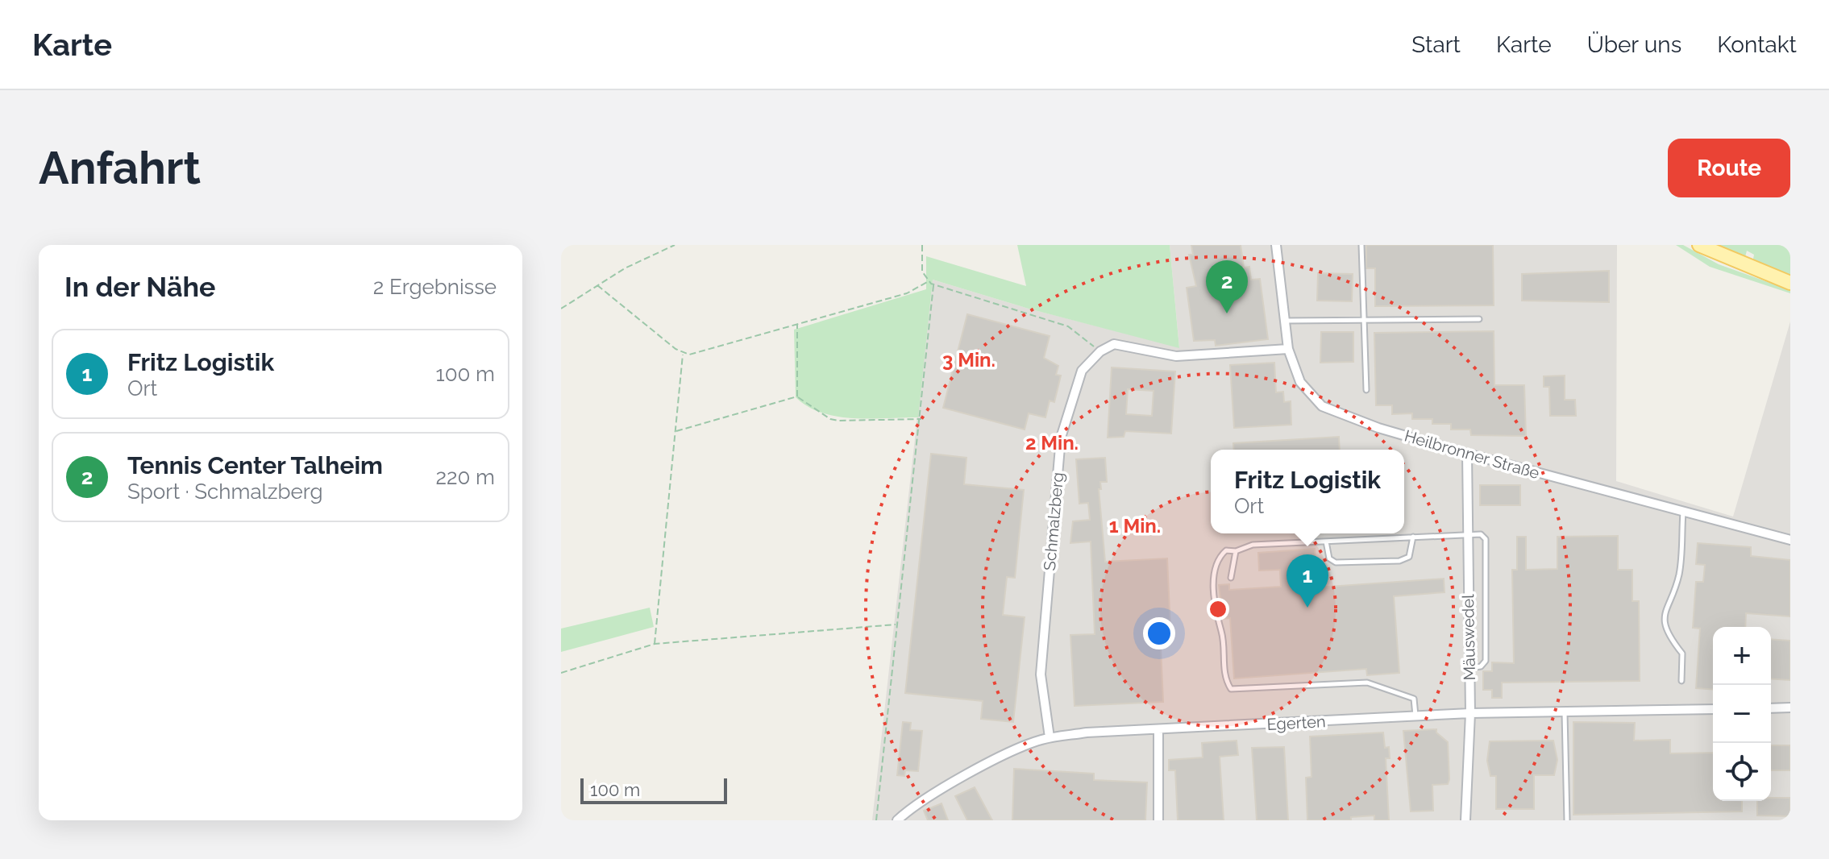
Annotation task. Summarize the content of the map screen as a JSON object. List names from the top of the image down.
{
  "streets": {
    "street": [
      "Heilbronner Straße",
      "Schmalzberg",
      "Mäuswedel",
      "Egerten"
    ]
  },
  "crossings": [
    ["Heilbronner Straße", "Mäuswedel"],
    ["Schmalzberg", "Egerten"],
    ["Mäuswedel", "Egerten"]
  ],
  "scale_bar": "100 m",
  "page": {
    "header": "Karte",
    "nav": [
      "Start",
      "Karte",
      "Über uns",
      "Kontakt"
    ],
    "buttons": "Route",
    "title": "Anfahrt",
    "heading": ["In der Nähe", "2 Ergebnisse"],
    "pins": ["2", "1"],
    "list": [
      {
        "mark": "1",
        "name": "Fritz Logistik",
        "note": "Ort",
        "value": "100 m"
      },
      {
        "mark": "2",
        "name": "Tennis Center Talheim",
        "note": "Sport · Schmalzberg",
        "value": "220 m"
      }
    ],
    "popup": ["Fritz Logistik", "Ort"],
    "map_buttons": ["+", "−"],
    "scale": "100 m"
  },
  "rings": ["3 Min.", "2 Min.", "1 Min."]
}
